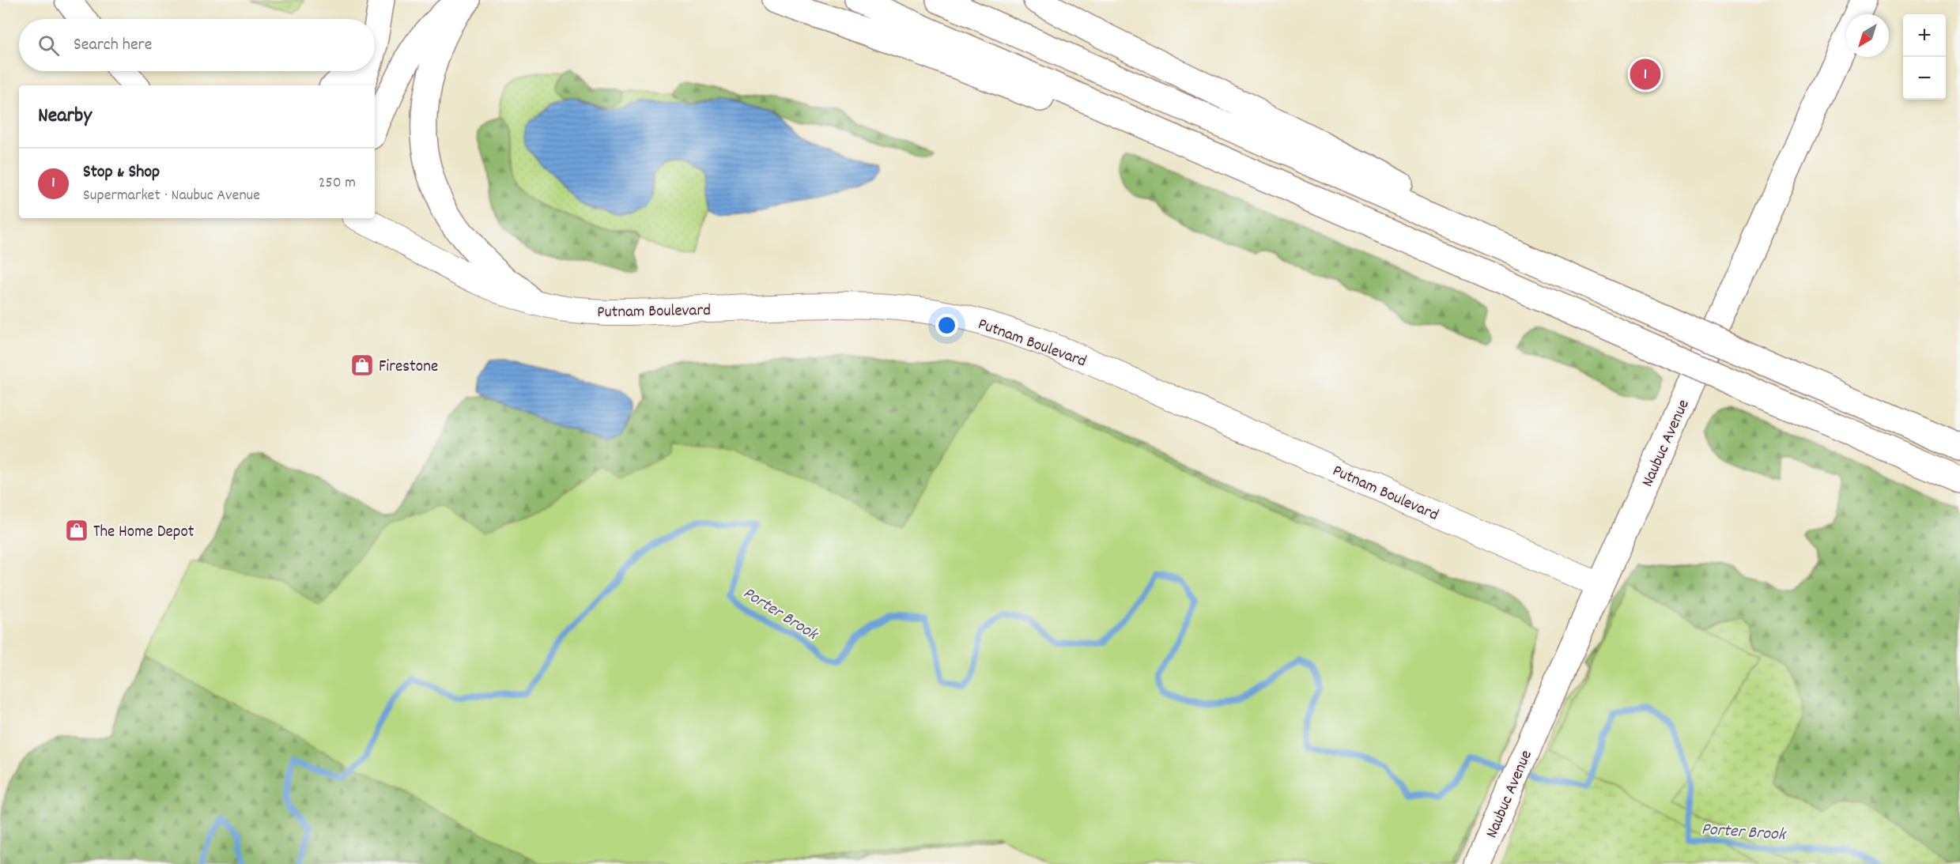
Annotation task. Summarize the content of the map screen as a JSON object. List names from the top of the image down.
{
  "streets": {
    "main road": ["Naubuc Avenue"],
    "street": ["Putnam Boulevard"]
  },
  "crossings": [
    ["Putnam Boulevard", "Naubuc Avenue"]
  ],
  "water": ["Porter Brook"],
  "places": {
    "shop": ["Firestone", "The Home Depot"]
  },
  "north": "bottom left",
  "page": {
    "map_buttons": ["+", "−"],
    "search": "Search here",
    "pins": "1",
    "heading": "Nearby",
    "list": [
      {
        "mark": "1",
        "name": "Stop & Shop",
        "note": "Supermarket · Naubuc Avenue",
        "value": "250 m"
      }
    ]
  }
}
